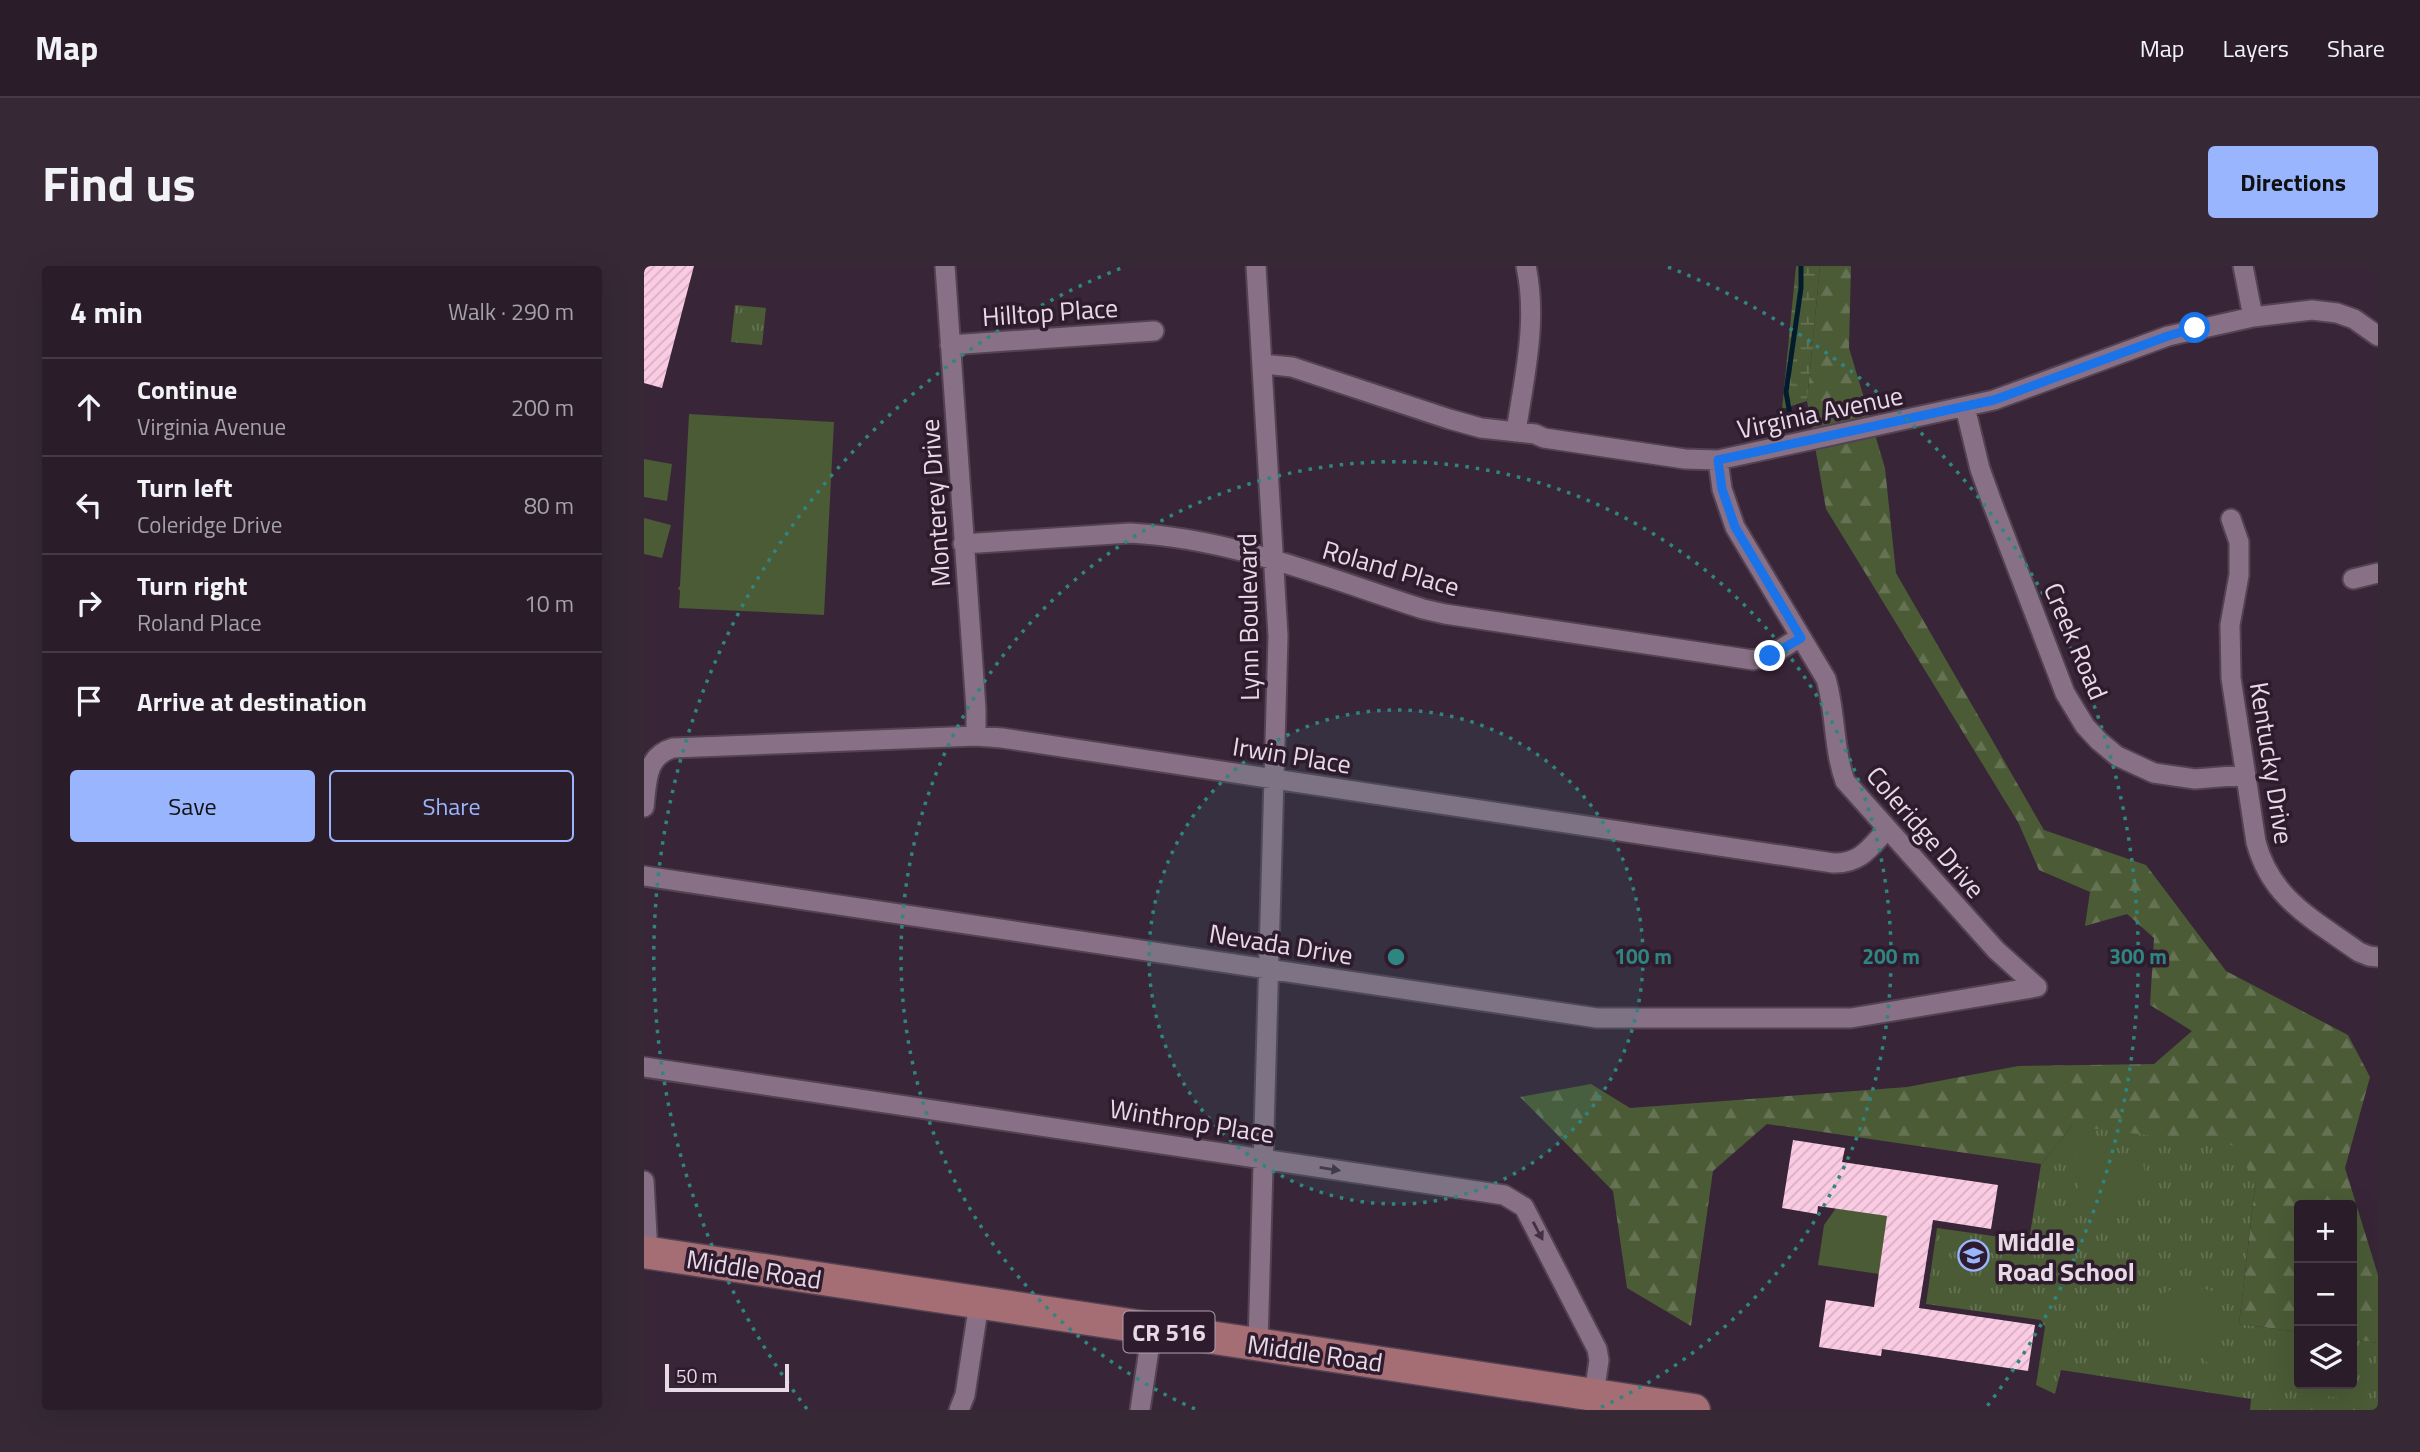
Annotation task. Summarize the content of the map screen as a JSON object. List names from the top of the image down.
{
  "streets": {
    "main road": ["Middle Road", "CR 516"],
    "street": [
      "Hilltop Place",
      "Virginia Avenue",
      "Monterey Drive",
      "Roland Place",
      "Lynn Boulevard",
      "Creek Road",
      "Irwin Place",
      "Kentucky Drive",
      "Coleridge Drive",
      "Nevada Drive",
      "Winthrop Place"
    ]
  },
  "crossings": [
    ["Hilltop Place", "Monterey Drive"],
    ["Virginia Avenue", "Lynn Boulevard"],
    ["Virginia Avenue", "Creek Road"],
    ["Virginia Avenue", "Coleridge Drive"],
    ["Monterey Drive", "Roland Place"],
    ["Monterey Drive", "Irwin Place"],
    ["Roland Place", "Lynn Boulevard"],
    ["Roland Place", "Coleridge Drive"],
    ["Lynn Boulevard", "Irwin Place"],
    ["Lynn Boulevard", "Nevada Drive"],
    ["Lynn Boulevard", "Winthrop Place"],
    ["Lynn Boulevard", "Middle Road"],
    ["Creek Road", "Kentucky Drive"],
    ["Irwin Place", "Coleridge Drive"],
    ["Coleridge Drive", "Nevada Drive"],
    ["Winthrop Place", "Middle Road"]
  ],
  "one_way": ["Winthrop Place"],
  "places": {
    "school or university": ["Middle Road School"]
  },
  "scale_bar": "50 m",
  "page": {
    "header": "Map",
    "nav": ["Map", "Layers", "Share"],
    "title": "Find us",
    "buttons": [
      "Directions",
      ["Save", "Share"]
    ],
    "heading": ["4 min", "Walk · 290 m"],
    "list": [
      ["Continue", "Virginia Avenue", "200 m"],
      ["Turn left", "Coleridge Drive", "80 m"],
      ["Turn right", "Roland Place", "10 m"],
      "Arrive at destination"
    ],
    "map_buttons": ["+", "−"],
    "scale": "50 m"
  },
  "rings": ["100 m", "200 m", "300 m"]
}
